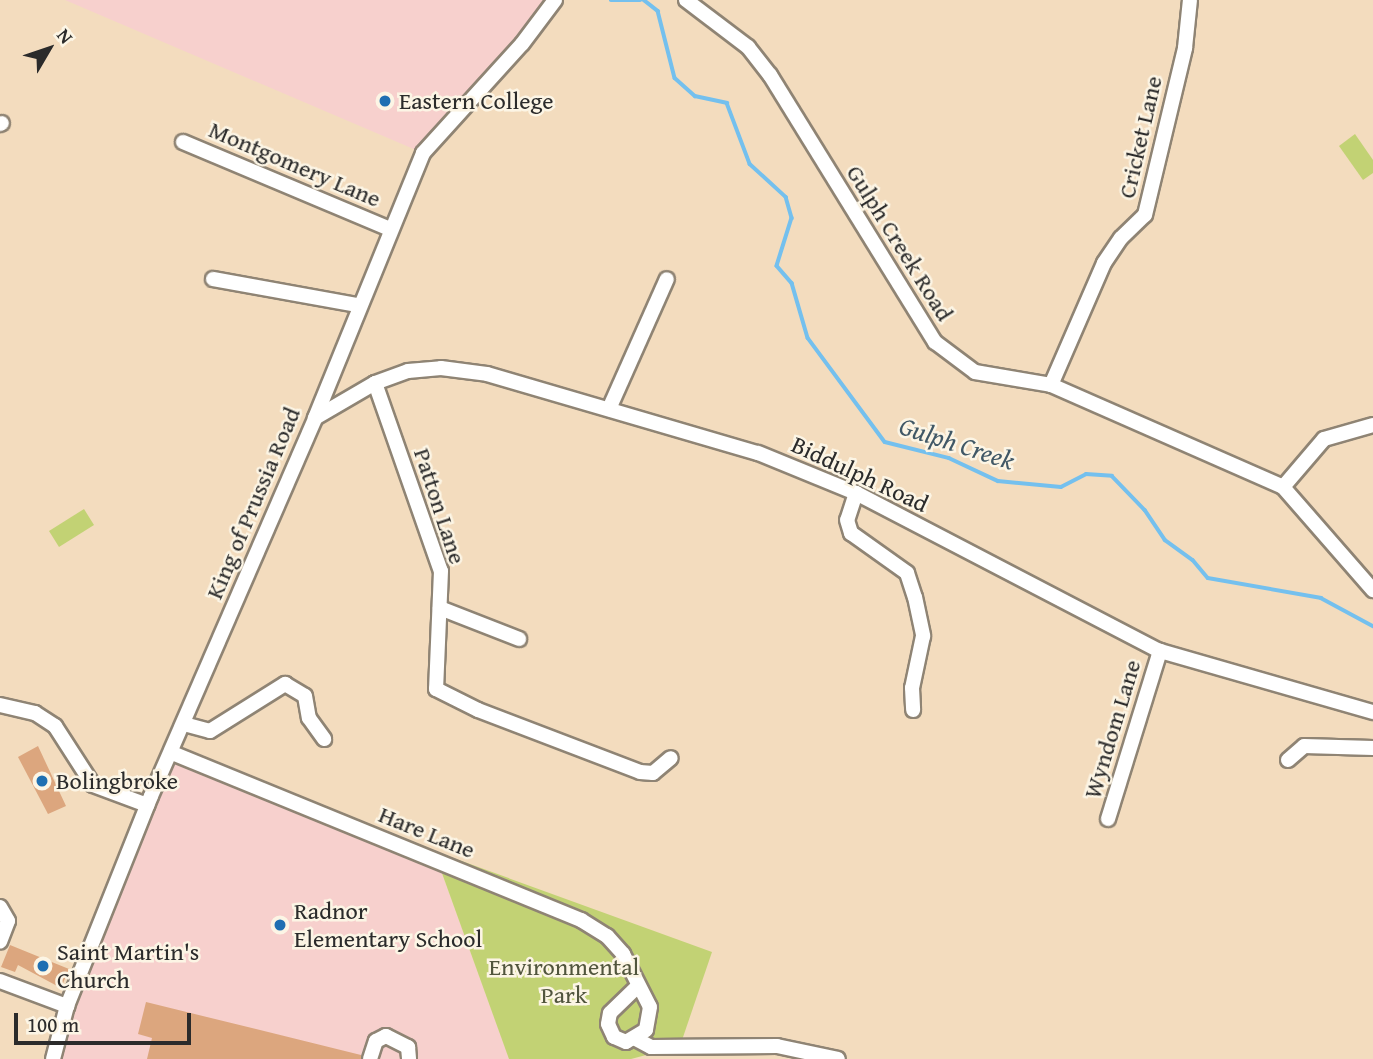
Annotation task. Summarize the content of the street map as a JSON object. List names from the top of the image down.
{
  "streets": {
    "street": [
      "Cricket Lane",
      "Montgomery Lane",
      "Gulph Creek Road",
      "Biddulph Road",
      "King of Prussia Road",
      "Patton Lane",
      "Wyndom Lane",
      "Hare Lane"
    ]
  },
  "crossings": [
    ["Cricket Lane", "Gulph Creek Road"],
    ["Montgomery Lane", "King of Prussia Road"],
    ["Biddulph Road", "King of Prussia Road"],
    ["Biddulph Road", "Patton Lane"],
    ["Biddulph Road", "Wyndom Lane"],
    ["King of Prussia Road", "Hare Lane"]
  ],
  "water": ["Gulph Creek"],
  "parks": ["Environmental Park"],
  "places": [
    "Eastern College",
    "Bolingbroke",
    "Radnor Elementary School",
    "Saint Martin's Church"
  ],
  "scale_bar": "100 m",
  "north": "top right"
}
